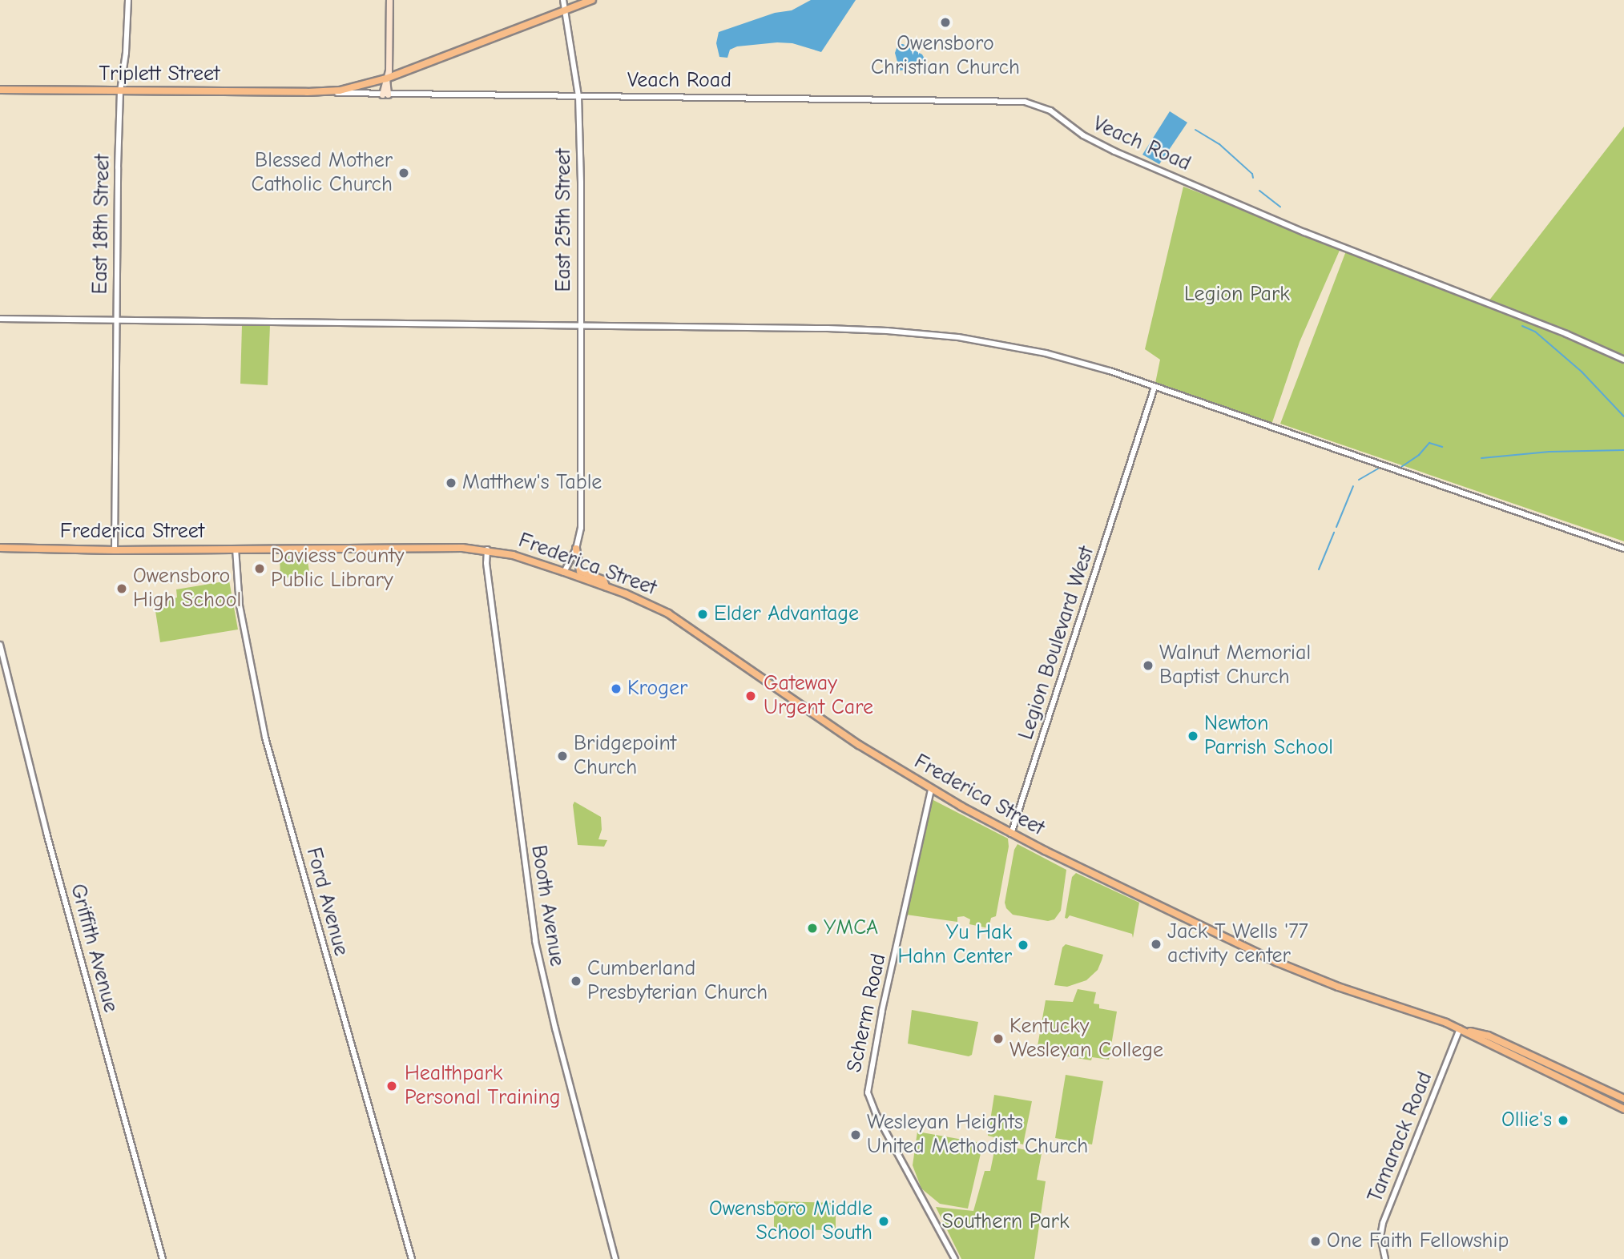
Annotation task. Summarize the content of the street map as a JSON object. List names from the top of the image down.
{
  "streets": {
    "main road": ["Triplett Street", "Frederica Street"],
    "street": [
      "Veach Road",
      "East 25th Street",
      "East 18th Street",
      "Legion Boulevard West",
      "Ford Avenue",
      "Booth Avenue",
      "Griffith Avenue",
      "Scherm Road",
      "Tamarack Road"
    ]
  },
  "crossings": [
    ["Triplett Street", "Veach Road"],
    ["Triplett Street", "East 25th Street"],
    ["Triplett Street", "East 18th Street"],
    ["Veach Road", "East 25th Street"],
    ["East 25th Street", "Frederica Street"],
    ["East 18th Street", "Frederica Street"],
    ["Frederica Street", "Legion Boulevard West"],
    ["Frederica Street", "Ford Avenue"],
    ["Frederica Street", "Booth Avenue"],
    ["Frederica Street", "Scherm Road"],
    ["Frederica Street", "Tamarack Road"]
  ],
  "parks": ["Legion Park", "Southern Park"],
  "places": [
    "Owensboro Christian Church",
    "Blessed Mother Catholic Church",
    "Matthew's Table",
    "Daviess County Public Library",
    "Owensboro High School",
    "Elder Advantage",
    "Walnut Memorial Baptist Church",
    "Kroger",
    "Gateway Urgent Care",
    "Newton Parrish School",
    "Bridgepoint Church",
    "YMCA",
    "Jack T Wells '77 activity center",
    "Yu Hak Hahn Center",
    "Cumberland Presbyterian Church",
    "Kentucky Wesleyan College",
    "Healthpark Personal Training",
    "Ollie's",
    "Wesleyan Heights United Methodist Church",
    "Owensboro Middle School South",
    "One Faith Fellowship"
  ]
}
